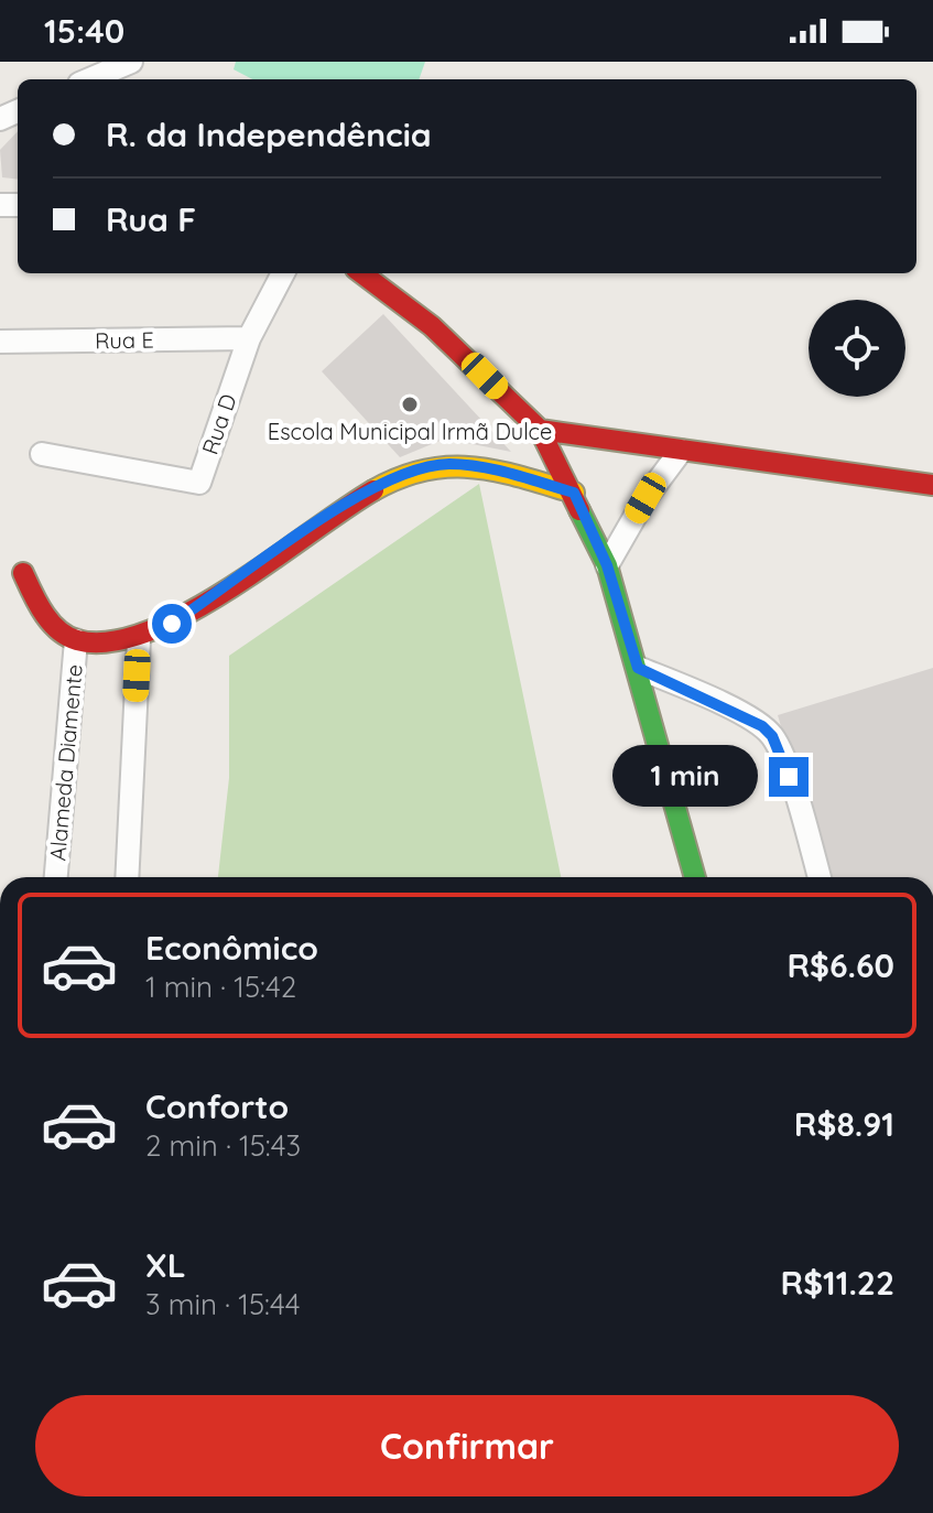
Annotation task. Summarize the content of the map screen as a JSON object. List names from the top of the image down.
{
  "streets": {
    "street": ["Rua E", "Rua D", "Alameda Diamente"]
  },
  "crossings": [
    ["Rua E", "Rua D"]
  ],
  "places": ["Escola Municipal Irmã Dulce"],
  "page": {
    "status": "15:40",
    "banner": ["R. da Independência", "Rua F"],
    "bubble": "1 min",
    "list": [
      {
        "name": "Econômico",
        "note": "1 min · 15:42",
        "value": "R$6.60"
      },
      {
        "name": "Conforto",
        "note": "2 min · 15:43",
        "value": "R$8.91"
      },
      {
        "name": "XL",
        "note": "3 min · 15:44",
        "value": "R$11.22"
      }
    ],
    "buttons": "Confirmar"
  }
}
